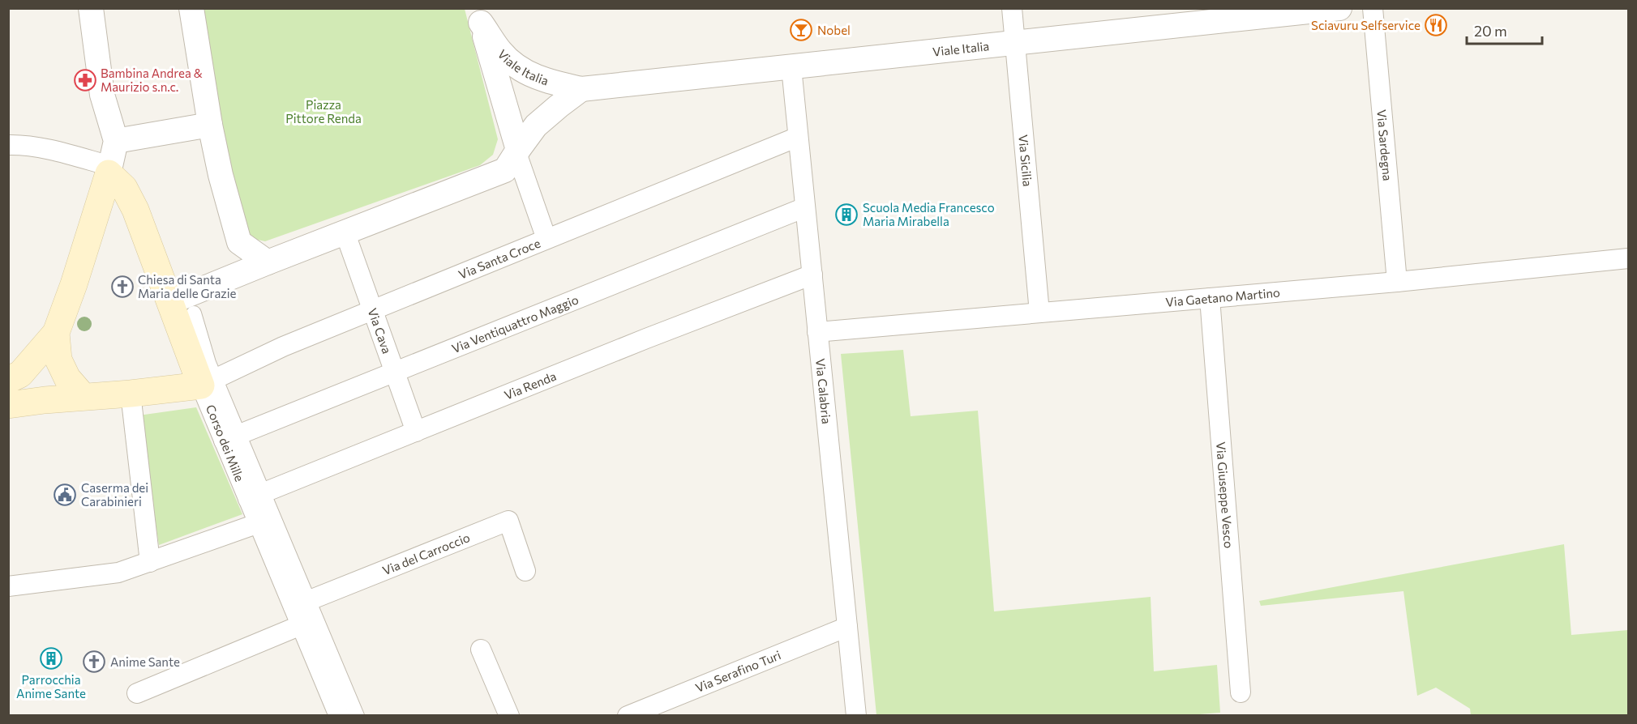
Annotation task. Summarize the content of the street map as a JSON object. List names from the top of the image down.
{
  "streets": {
    "main road": ["Corso dei Mille"],
    "street": [
      "Viale Italia",
      "Via Sardegna",
      "Via Sicilia",
      "Via Santa Croce",
      "Via Gaetano Martino",
      "Via Ventiquattro Maggio",
      "Via Cava",
      "Via Renda",
      "Via Calabria",
      "Via Giuseppe Vesco",
      "Via del Carroccio",
      "Via Serafino Turi"
    ]
  },
  "crossings": [
    ["Viale Italia", "Via Sicilia"],
    ["Viale Italia", "Via Calabria"],
    ["Via Sardegna", "Via Gaetano Martino"],
    ["Via Sicilia", "Via Gaetano Martino"],
    ["Via Santa Croce", "Via Cava"],
    ["Via Santa Croce", "Via Calabria"],
    ["Via Santa Croce", "Corso dei Mille"],
    ["Via Gaetano Martino", "Via Calabria"],
    ["Via Gaetano Martino", "Via Giuseppe Vesco"],
    ["Via Ventiquattro Maggio", "Via Cava"],
    ["Via Ventiquattro Maggio", "Via Calabria"],
    ["Via Ventiquattro Maggio", "Corso dei Mille"],
    ["Via Cava", "Via Renda"],
    ["Via Renda", "Via Calabria"],
    ["Via Renda", "Corso dei Mille"],
    ["Via Calabria", "Via Serafino Turi"],
    ["Corso dei Mille", "Via del Carroccio"]
  ],
  "parks": ["Piazza Pittore Renda"],
  "places": {
    "restaurant": ["Sciavuru Selfservice"],
    "bar": ["Nobel"],
    "pharmacy": ["Bambina Andrea & Maurizio s.n.c."],
    "building": ["Scuola Media Francesco Maria Mirabella", "Parrocchia Anime Sante"],
    "church": ["Chiesa di Santa Maria delle Grazie", "Anime Sante"],
    "public building": ["Caserma dei Carabinieri"]
  },
  "scale_bar": "20 m"
}
